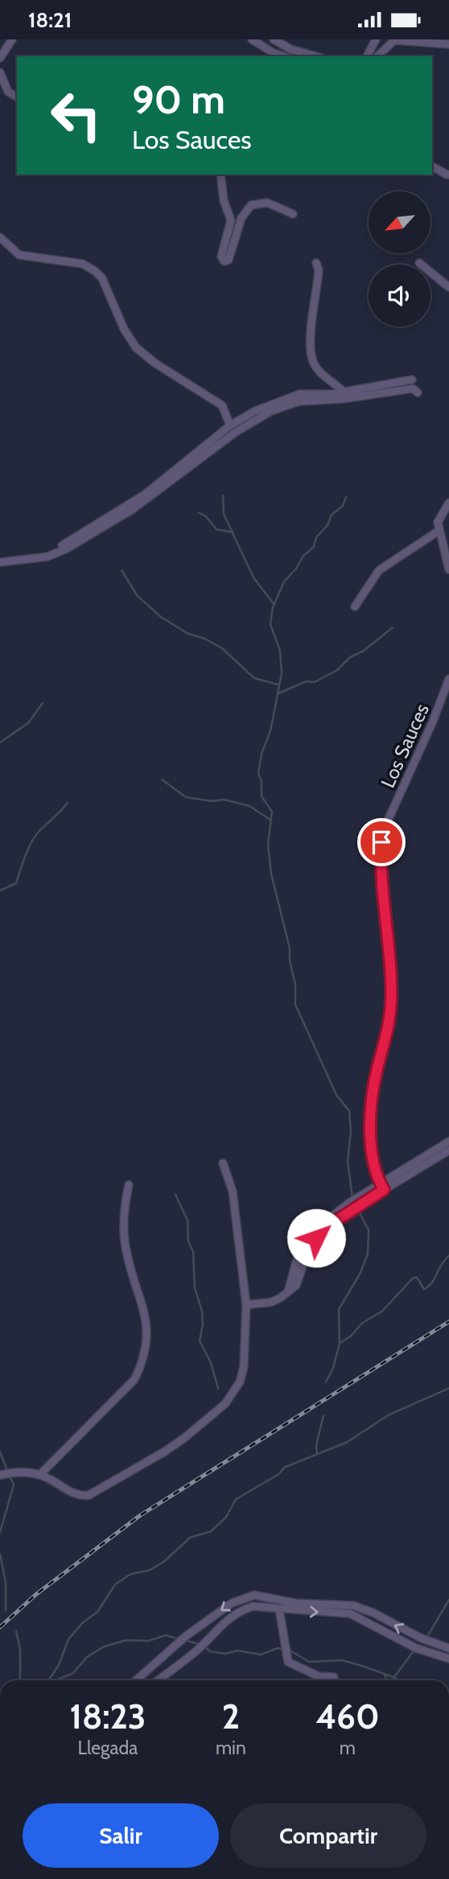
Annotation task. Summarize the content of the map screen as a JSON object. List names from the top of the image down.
{
  "streets": {
    "street": ["Los Sauces"]
  },
  "north": "bottom left",
  "page": {
    "status": "18:21",
    "turn": ["90 m", "Los Sauces"],
    "eta": [
      "18:23",
      "Llegada",
      "2",
      "min",
      "460",
      "m"
    ],
    "buttons": ["Salir", "Compartir"]
  }
}
